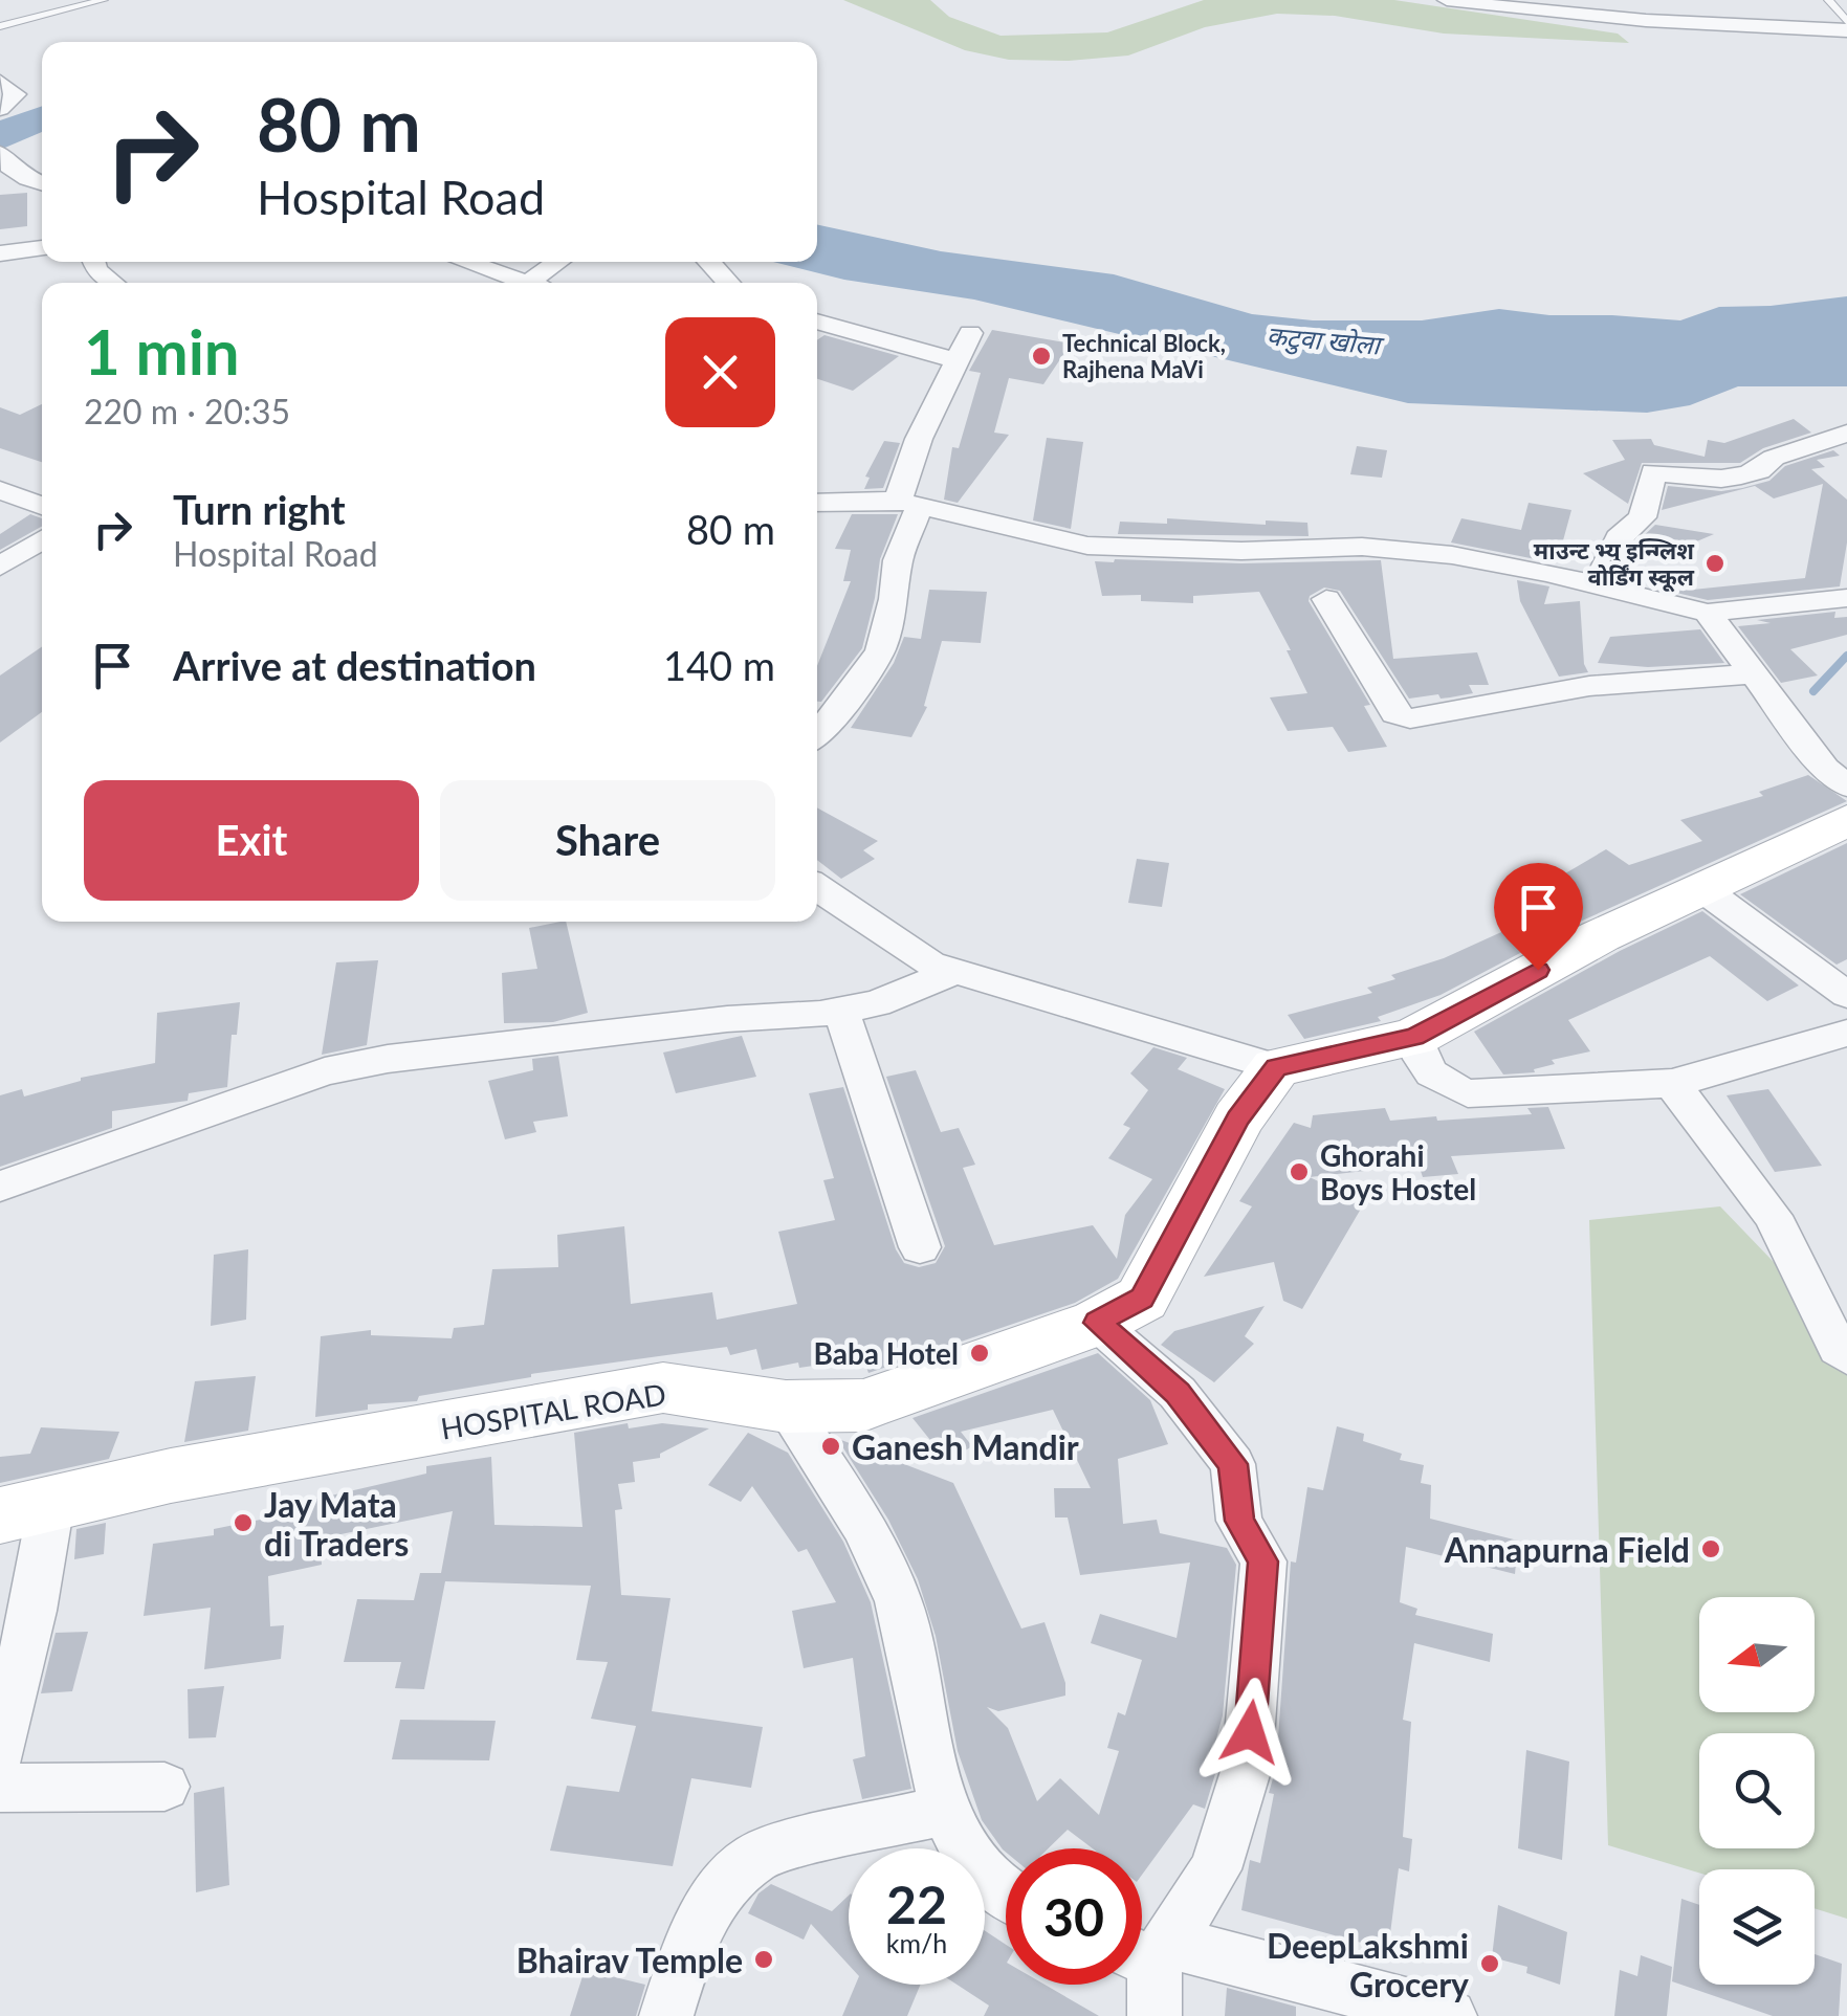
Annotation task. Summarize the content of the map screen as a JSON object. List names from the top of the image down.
{
  "streets": {
    "street": ["HOSPITAL ROAD"]
  },
  "water": ["कटुवा खोला"],
  "places": [
    "Technical Block, Rajhena MaVi",
    "माउन्ट भ्यु इन्ग्लिश वोर्डिंग स्कूल",
    "Ghorahi Boys Hostel",
    "Baba Hotel",
    "Ganesh Mandir",
    "Jay Mata di Traders",
    "Annapurna Field",
    "Bhairav Temple",
    "DeepLakshmi Grocery"
  ],
  "north": "left",
  "page": {
    "turn": ["80 m", "Hospital Road"],
    "heading": ["1 min", "220 m · 20:35"],
    "list": [
      {
        "name": "Turn right",
        "note": "Hospital Road",
        "value": "80 m"
      },
      {
        "name": "Arrive at destination",
        "value": "140 m"
      }
    ],
    "buttons": ["Exit", "Share"],
    "speed": "22 km/h",
    "limit": "30"
  }
}
